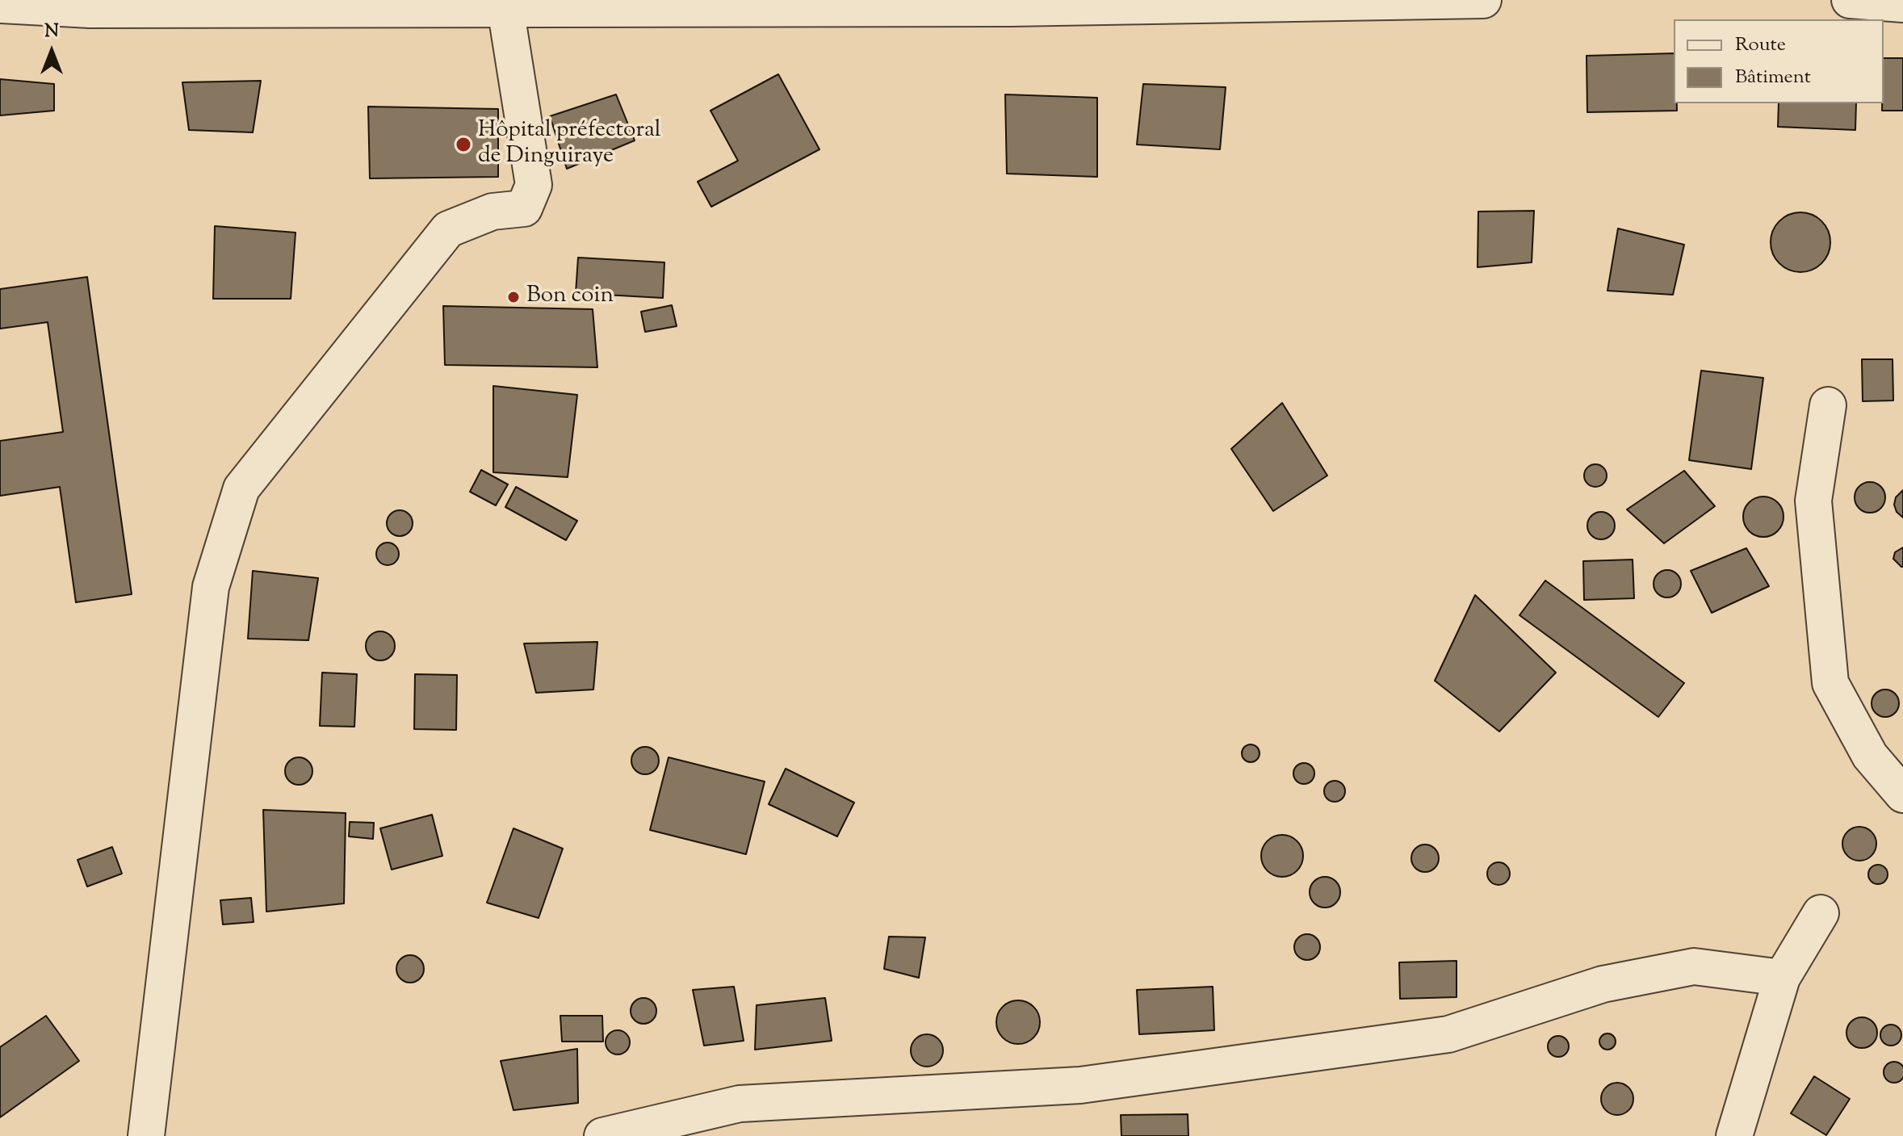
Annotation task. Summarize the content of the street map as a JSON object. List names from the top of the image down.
{
  "places": ["Hôpital préfectoral de Dinguiraye", "Bon coin"],
  "legend": ["Route", "Bâtiment"],
  "north": "top"
}
